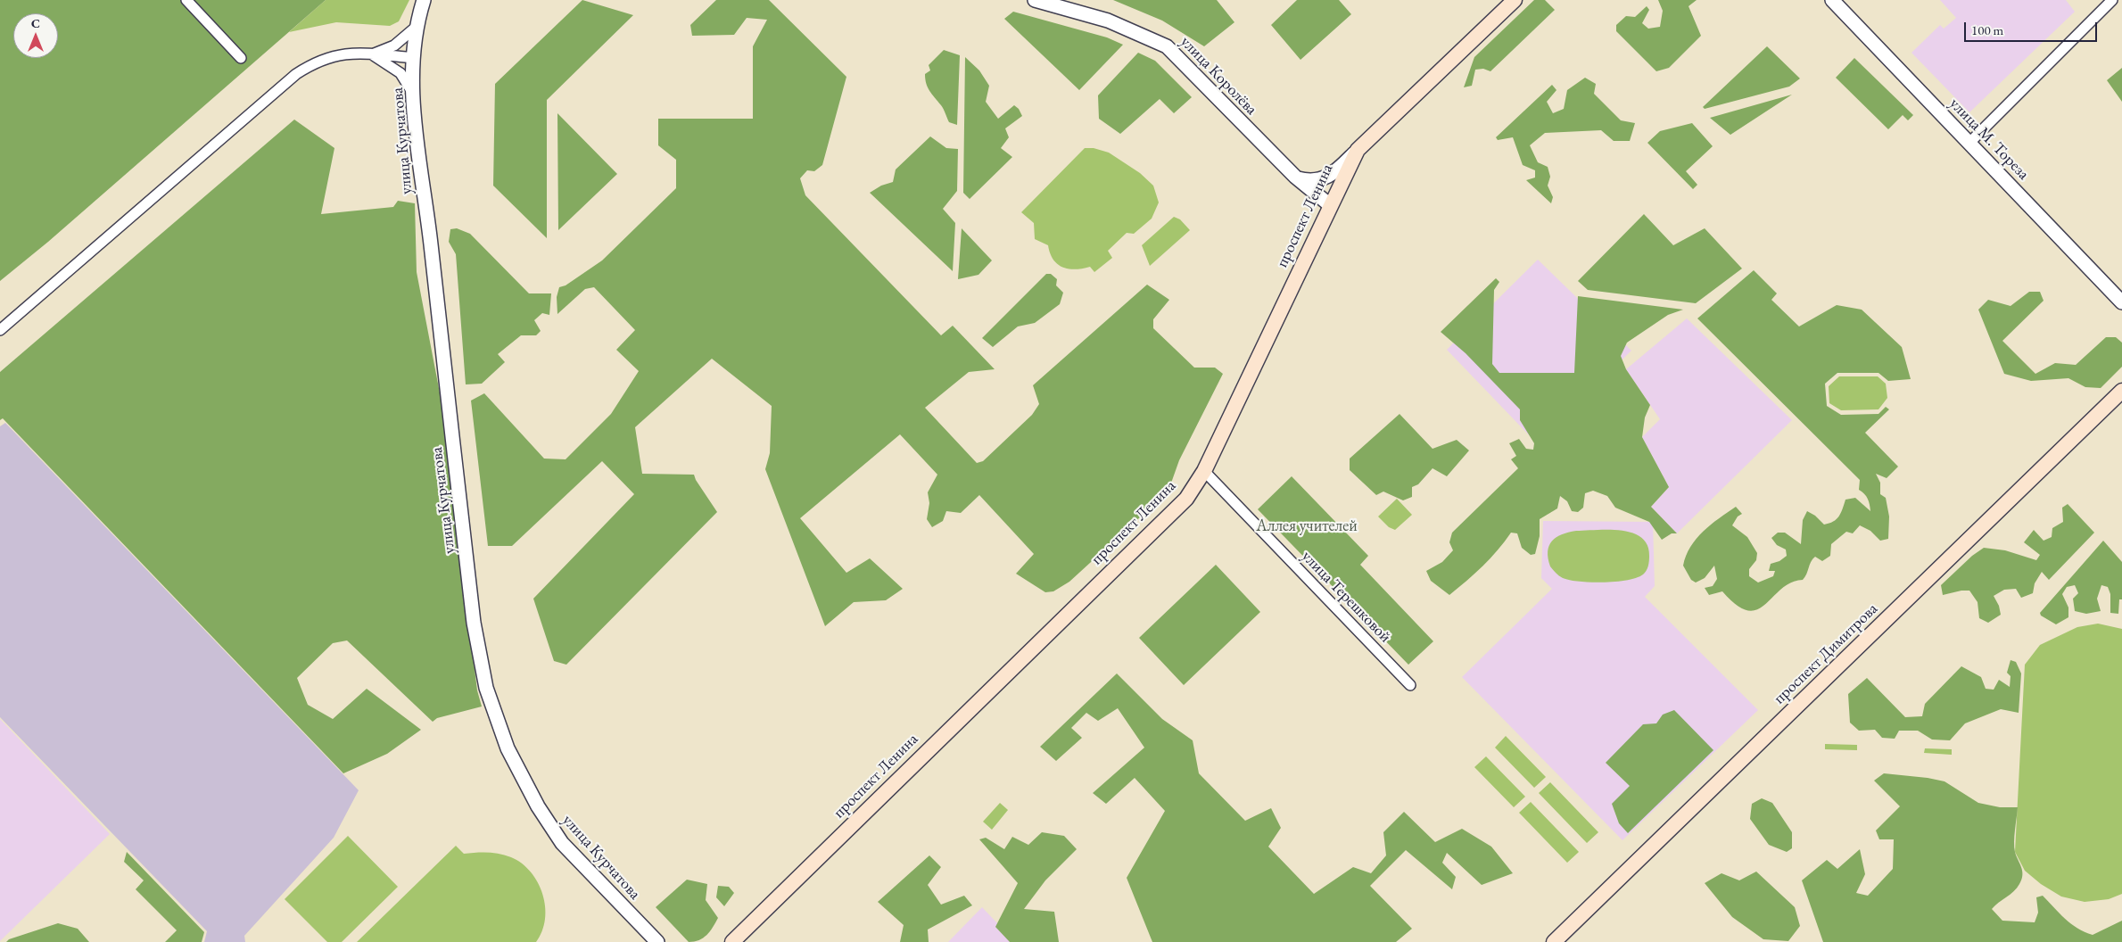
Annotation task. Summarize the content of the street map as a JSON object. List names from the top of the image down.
{
  "streets": {
    "main road": ["проспект Ленина", "проспект Димитрова"],
    "street": [
      "улица Королёва",
      "улица М. Тореза",
      "улица Курчатова",
      "улица Терешковой"
    ]
  },
  "crossings": [
    ["улица Королёва", "проспект Ленина"],
    ["проспект Ленина", "улица Терешковой"]
  ],
  "parks": ["Аллея учителей"],
  "scale_bar": "100 m",
  "north": "top"
}
